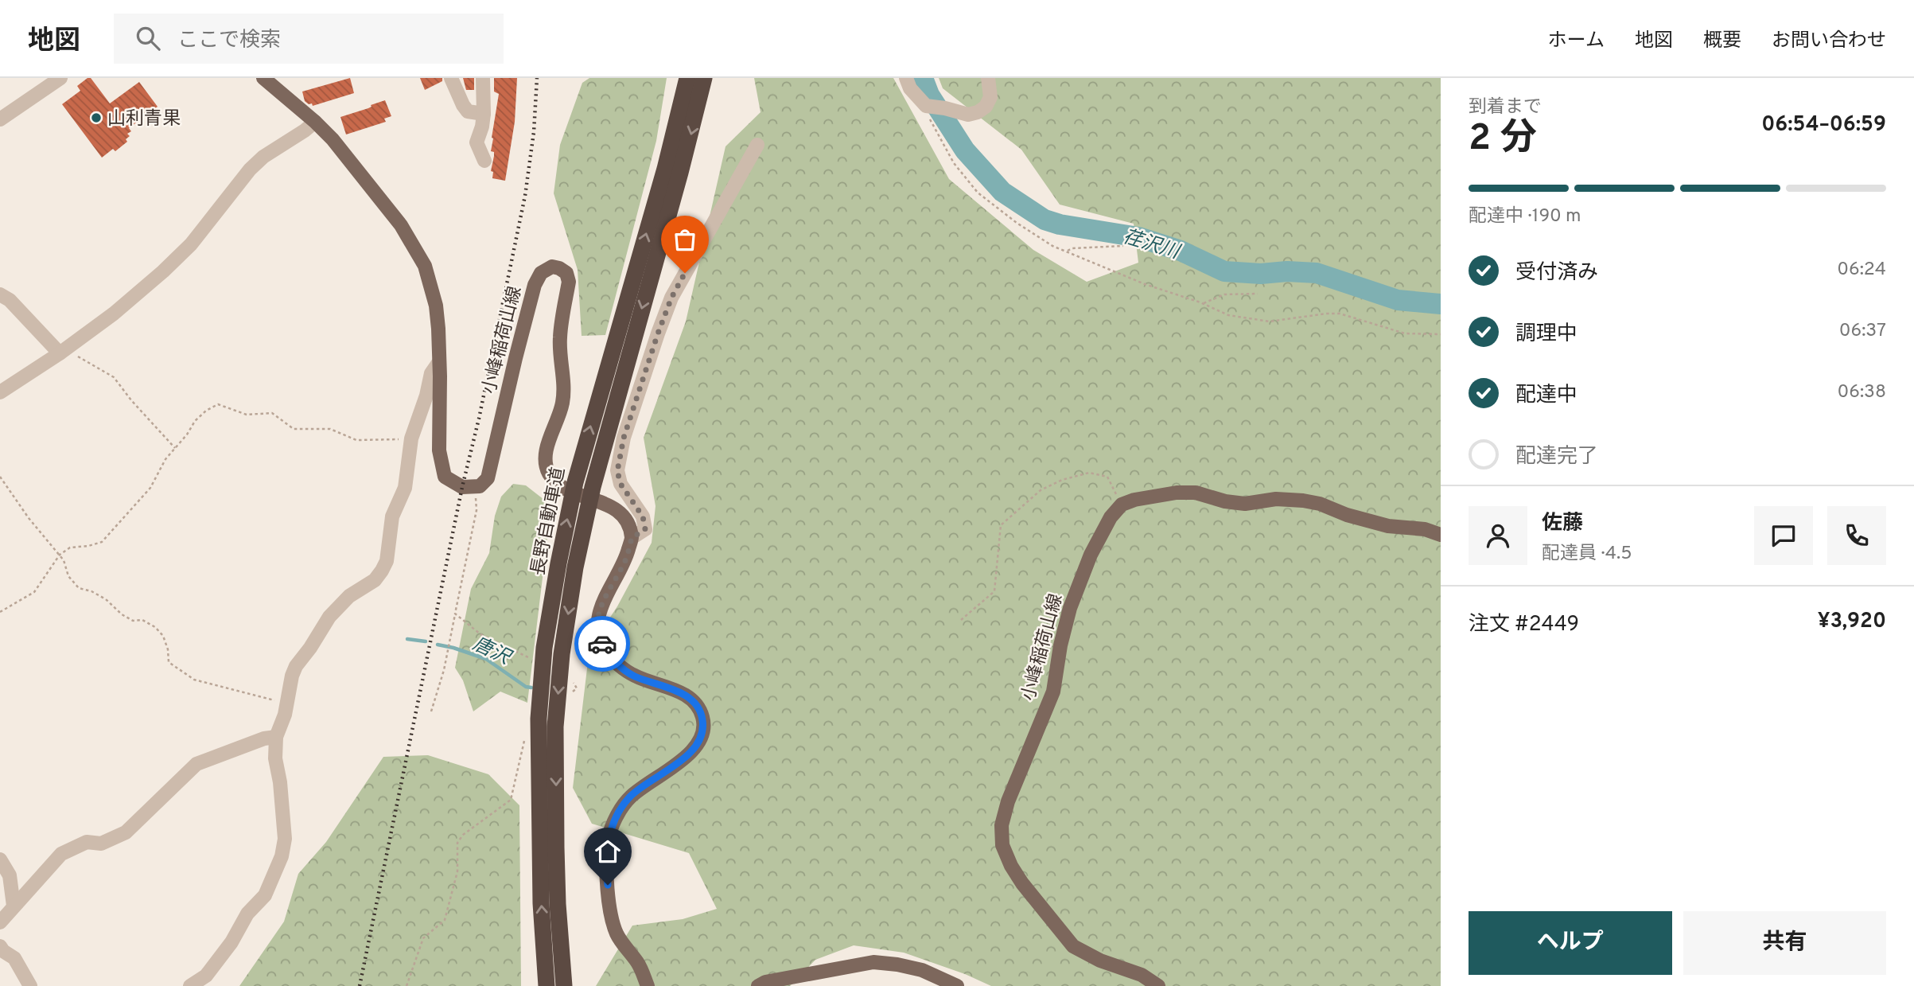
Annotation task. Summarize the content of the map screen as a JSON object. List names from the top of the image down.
{
  "streets": {
    "highway": ["長野自動車道"],
    "main road": ["小峰稲荷山線"]
  },
  "water": ["荏沢川", "唐沢"],
  "places": ["山利青果"],
  "page": {
    "header": "地図",
    "search": "ここで検索",
    "nav": [
      "ホーム",
      "地図",
      "概要",
      "お問い合わせ"
    ],
    "heading": ["2 分", "到着まで", "06:54–06:59"],
    "panel": [
      "佐藤",
      "配達員 · 4.5",
      "注文 #2449",
      "¥3,920"
    ],
    "bar": "配達中 · 190 m",
    "list": [
      ["受付済み", "06:24"],
      ["調理中", "06:37"],
      ["配達中", "06:38"],
      "配達完了"
    ],
    "buttons": ["ヘルプ", "共有"]
  }
}
